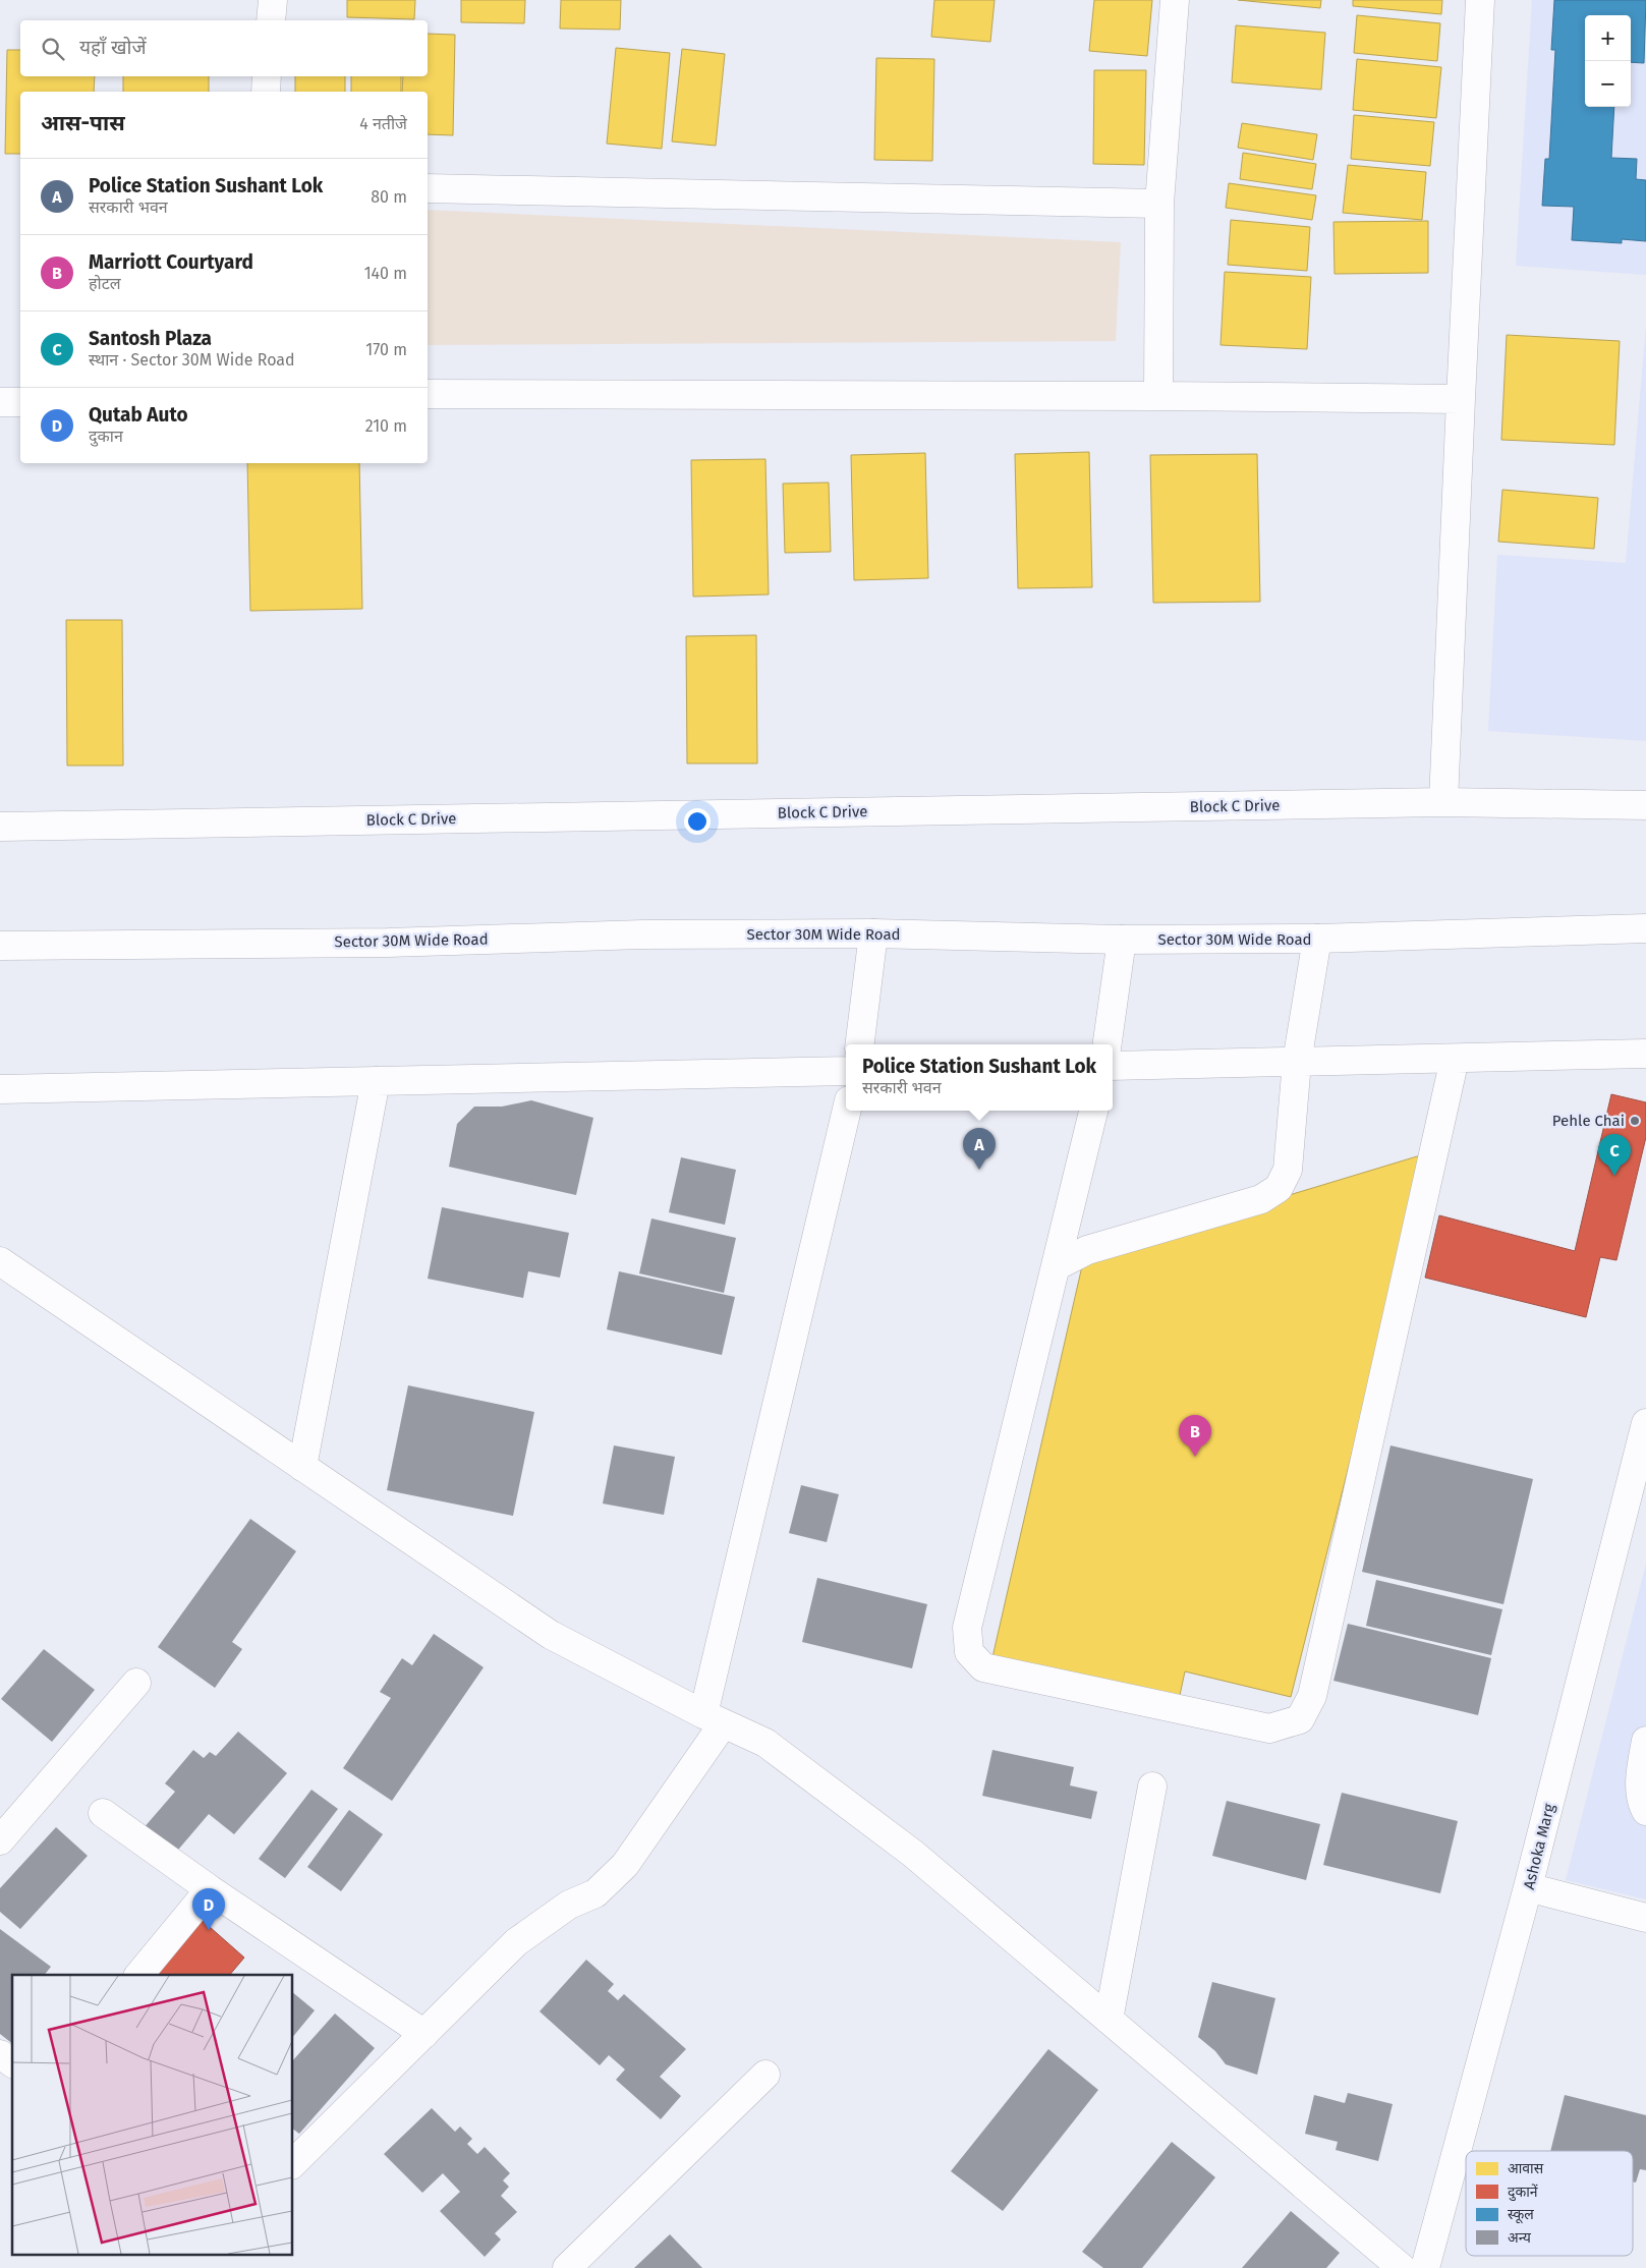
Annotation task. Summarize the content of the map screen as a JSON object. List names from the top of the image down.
{
  "streets": {
    "street": ["Block C Drive", "Sector 30M Wide Road", "Ashoka Marg"]
  },
  "places": ["Pehle Chai"],
  "legend": [
    "आवास",
    "दुकानें",
    "स्कूल",
    "अन्य"
  ],
  "page": {
    "map_buttons": ["+", "−"],
    "search": "यहाँ खोजें",
    "heading": ["आस-पास", "4 नतीजे"],
    "list": [
      {
        "mark": "A",
        "name": "Police Station Sushant Lok",
        "note": "सरकारी भवन",
        "value": "80 m"
      },
      {
        "mark": "B",
        "name": "Marriott Courtyard",
        "note": "होटल",
        "value": "140 m"
      },
      {
        "mark": "C",
        "name": "Santosh Plaza",
        "note": "स्थान · Sector 30M Wide Road",
        "value": "170 m"
      },
      {
        "mark": "D",
        "name": "Qutab Auto",
        "note": "दुकान",
        "value": "210 m"
      }
    ],
    "popup": ["Police Station Sushant Lok", "सरकारी भवन"],
    "pins": [
      "A",
      "C",
      "B",
      "D"
    ]
  }
}
